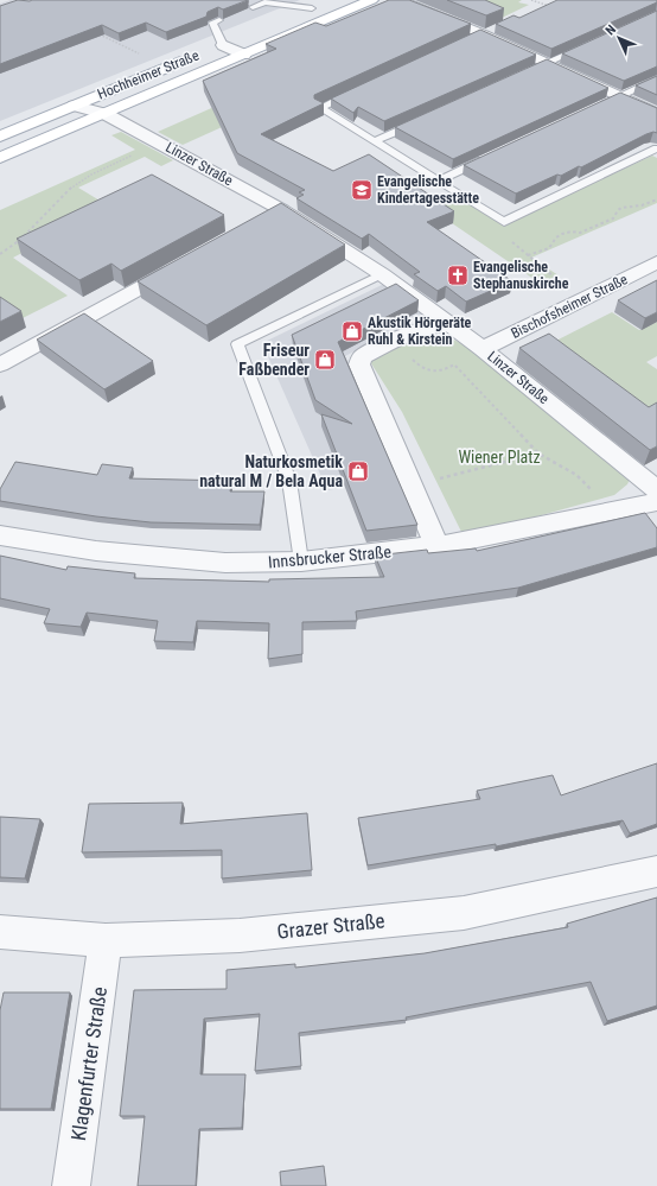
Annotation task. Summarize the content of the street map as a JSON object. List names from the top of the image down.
{
  "streets": {
    "main road": ["Hochheimer Straße"],
    "street": [
      "Linzer Straße",
      "Bischofsheimer Straße",
      "Innsbrucker Straße",
      "Grazer Straße",
      "Klagenfurter Straße"
    ]
  },
  "crossings": [
    ["Hochheimer Straße", "Linzer Straße"],
    ["Linzer Straße", "Bischofsheimer Straße"],
    ["Grazer Straße", "Klagenfurter Straße"]
  ],
  "parks": ["Wiener Platz"],
  "places": {
    "school or university": ["Evangelische Kindertagesstätte"],
    "church": ["Evangelische Stephanuskirche"],
    "shop": ["Akustik Hörgeräte Ruhl & Kirstein", "Friseur Faßbender", "Naturkosmetik natural M / Bela Aqua"]
  },
  "north": "top left"
}
